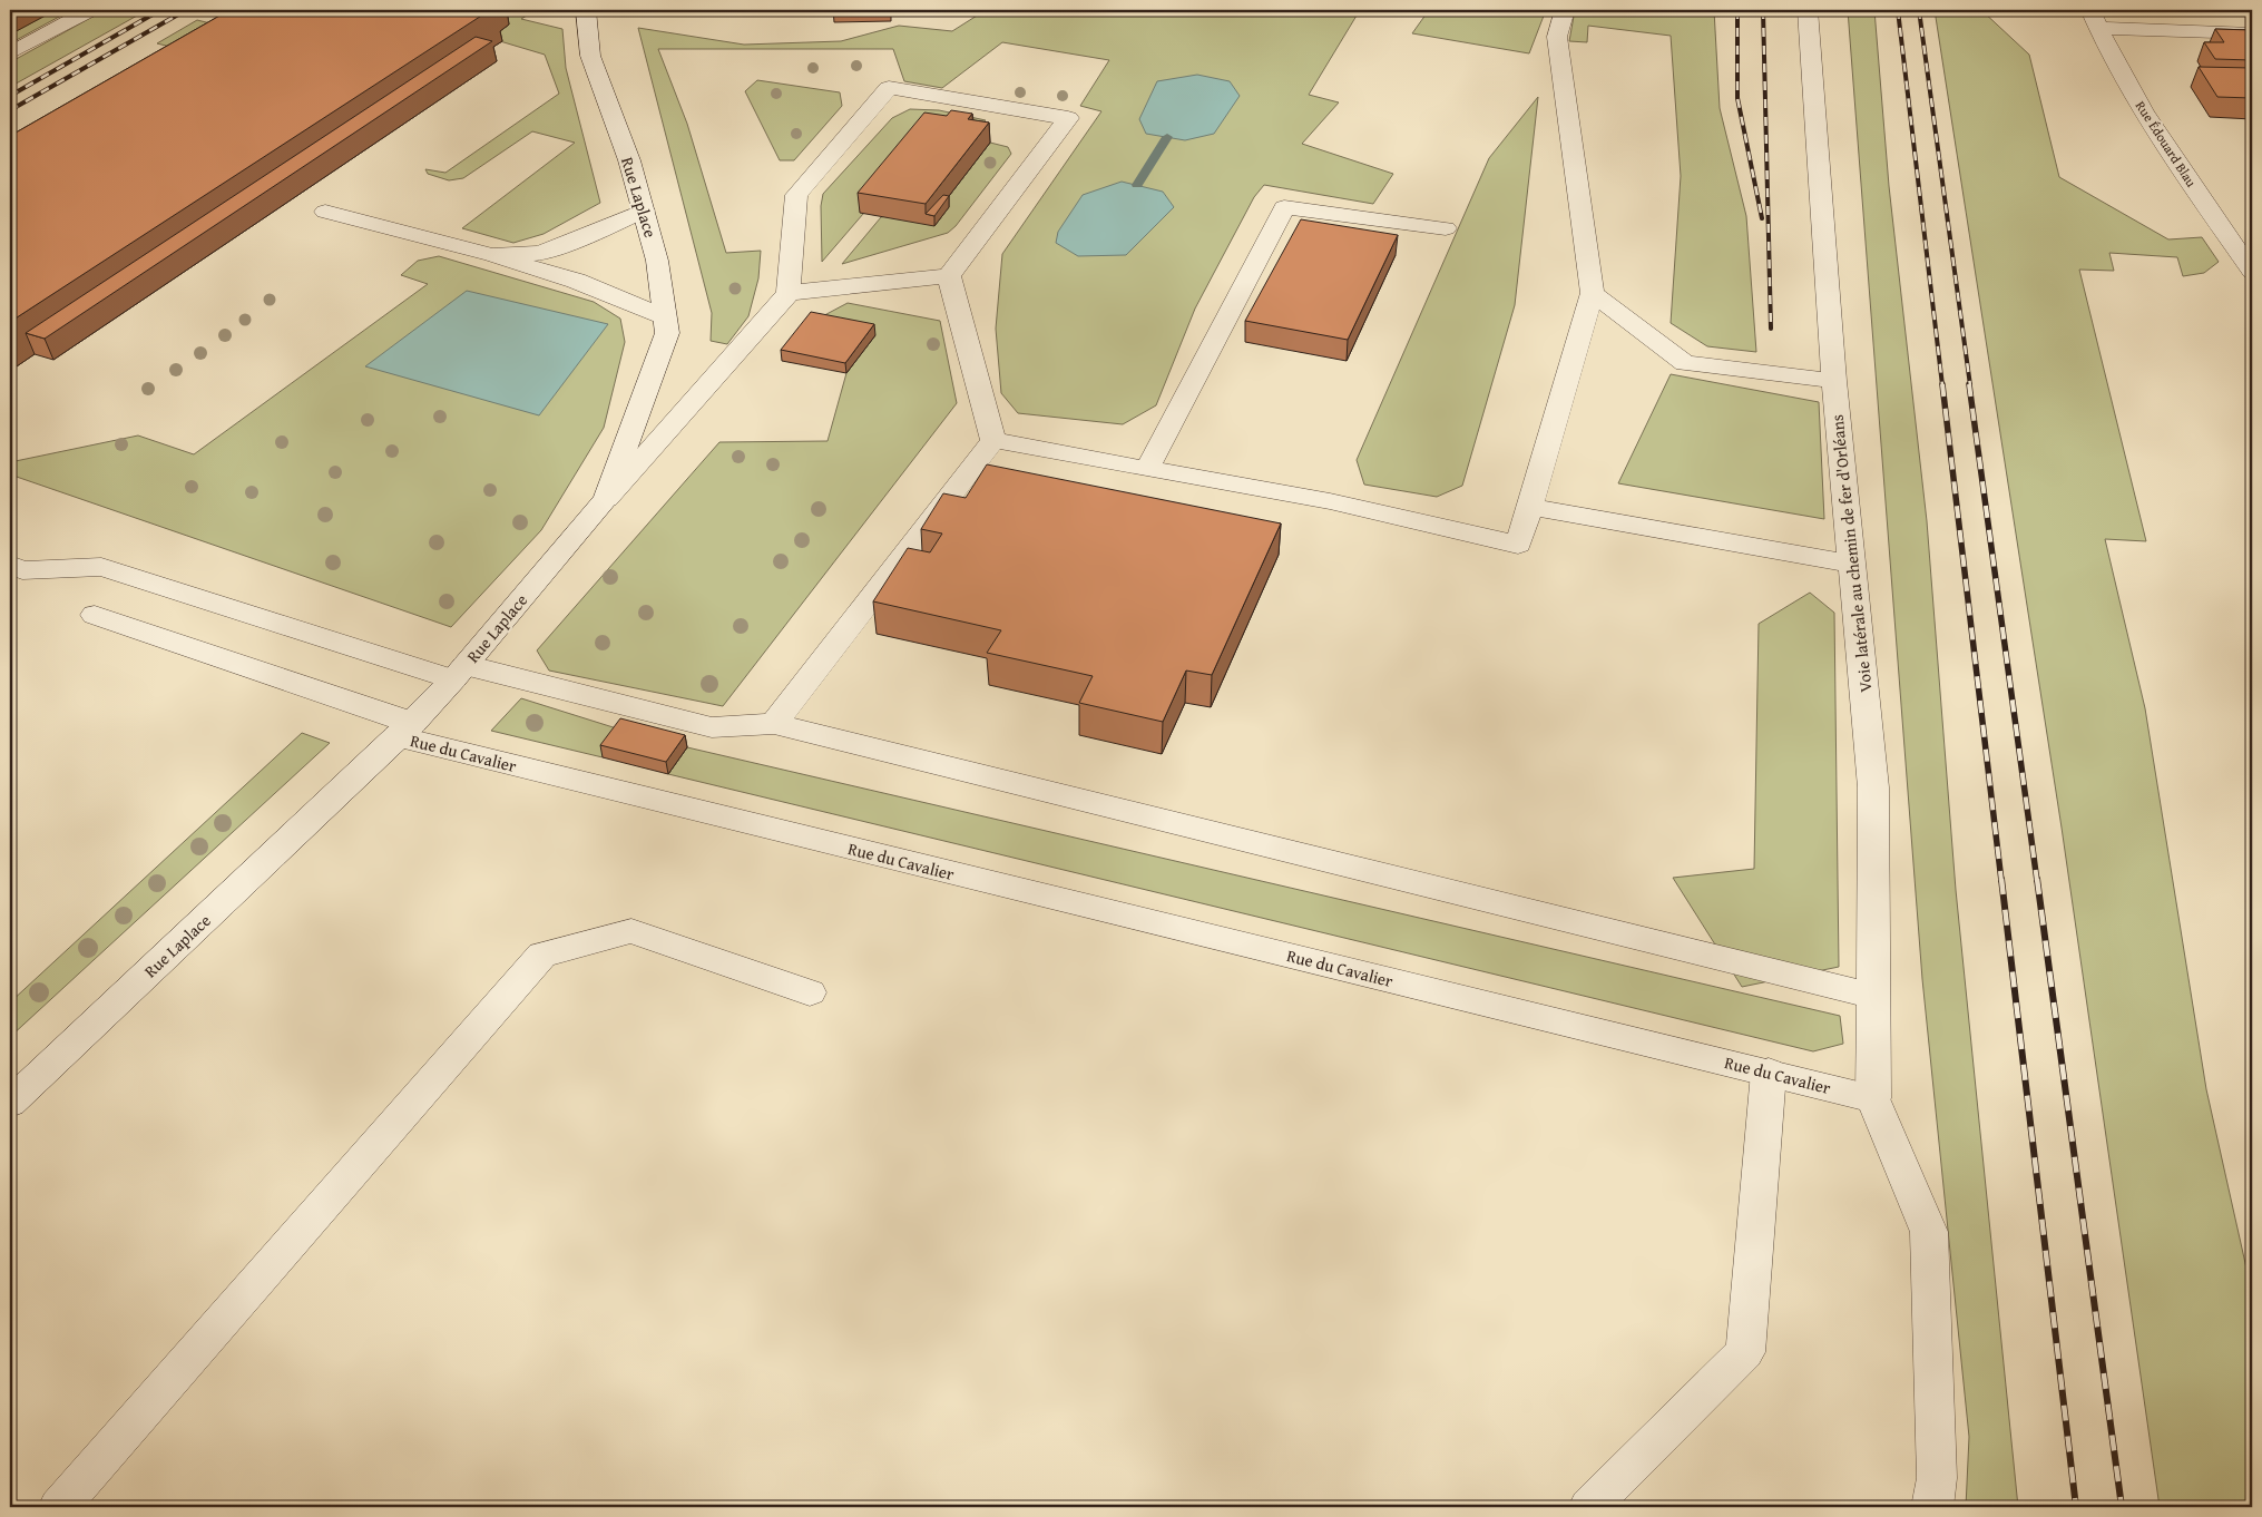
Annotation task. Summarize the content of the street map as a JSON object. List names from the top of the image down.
{
  "streets": {
    "street": [
      "Rue Édouard Blau",
      "Rue Laplace",
      "Voie latérale au chemin de fer d'Orléans",
      "Rue du Cavalier"
    ]
  },
  "crossings": [
    ["Rue Laplace", "Rue du Cavalier"],
    ["Voie latérale au chemin de fer d'Orléans", "Rue du Cavalier"]
  ]
}
